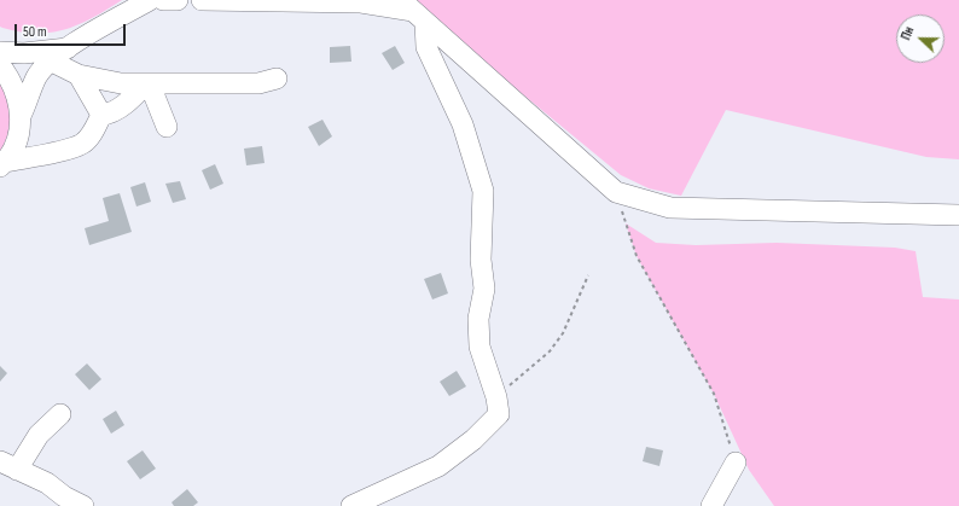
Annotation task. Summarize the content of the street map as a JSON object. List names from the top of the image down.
{
  "scale_bar": "50 m",
  "north": "left"
}
